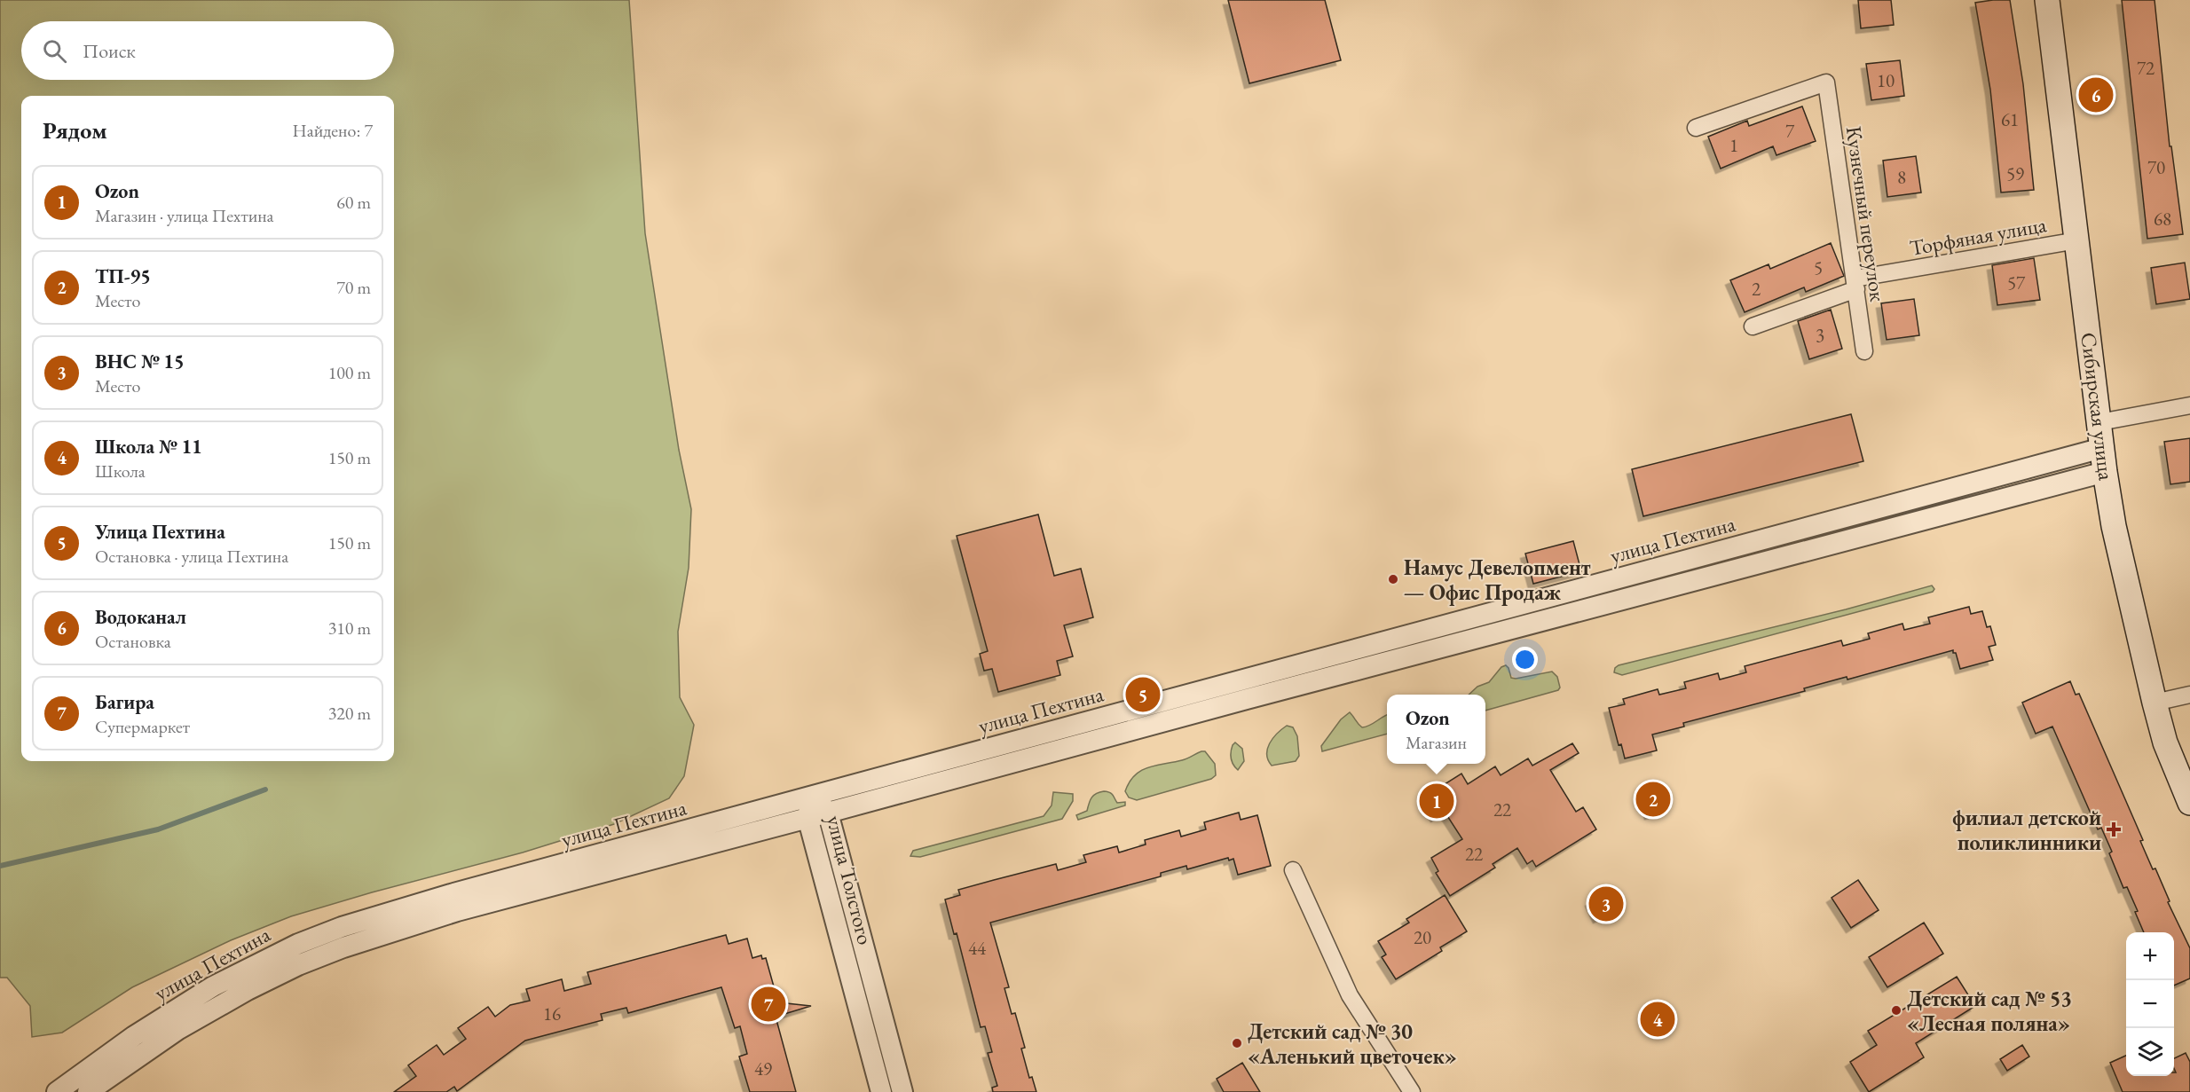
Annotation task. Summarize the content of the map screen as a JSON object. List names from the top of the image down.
{
  "streets": {
    "main road": ["Сибирская улица"],
    "street": [
      "Кузнечный переулок",
      "Торфяная улица",
      "улица Пехтина",
      "улица Толстого"
    ]
  },
  "crossings": [
    ["Кузнечный переулок", "Торфяная улица"],
    ["Торфяная улица", "Сибирская улица"],
    ["Сибирская улица", "улица Пехтина"],
    ["улица Пехтина", "улица Толстого"]
  ],
  "places": {
    "other": ["Намус Девелопмент — Офис Продаж", "Детский сад № 53 «Лесная поляна»", "Детский сад № 30 «Аленький цветочек»"],
    "health": ["филиал детской поликлинники"]
  },
  "house_numbers": [
    "72",
    "10",
    "61",
    "7",
    "1",
    "70",
    "59",
    "8",
    "68",
    "5",
    "57",
    "2",
    "3",
    "22",
    "22",
    "20",
    "44",
    "16",
    "49"
  ],
  "page": {
    "search": "Поиск",
    "pins": [
      "6",
      "5",
      "2",
      "1",
      "3",
      "7",
      "4"
    ],
    "heading": ["Рядом", "Найдено: 7"],
    "list": [
      {
        "mark": "1",
        "name": "Ozon",
        "note": "Магазин · улица Пехтина",
        "value": "60 m"
      },
      {
        "mark": "2",
        "name": "ТП-95",
        "note": "Место",
        "value": "70 m"
      },
      {
        "mark": "3",
        "name": "ВНС № 15",
        "note": "Место",
        "value": "100 m"
      },
      {
        "mark": "4",
        "name": "Школа № 11",
        "note": "Школа",
        "value": "150 m"
      },
      {
        "mark": "5",
        "name": "Улица Пехтина",
        "note": "Остановка · улица Пехтина",
        "value": "150 m"
      },
      {
        "mark": "6",
        "name": "Водоканал",
        "note": "Остановка",
        "value": "310 m"
      },
      {
        "mark": "7",
        "name": "Багира",
        "note": "Супермаркет",
        "value": "320 m"
      }
    ],
    "popup": ["Ozon", "Магазин"],
    "map_buttons": ["+", "−"]
  }
}
